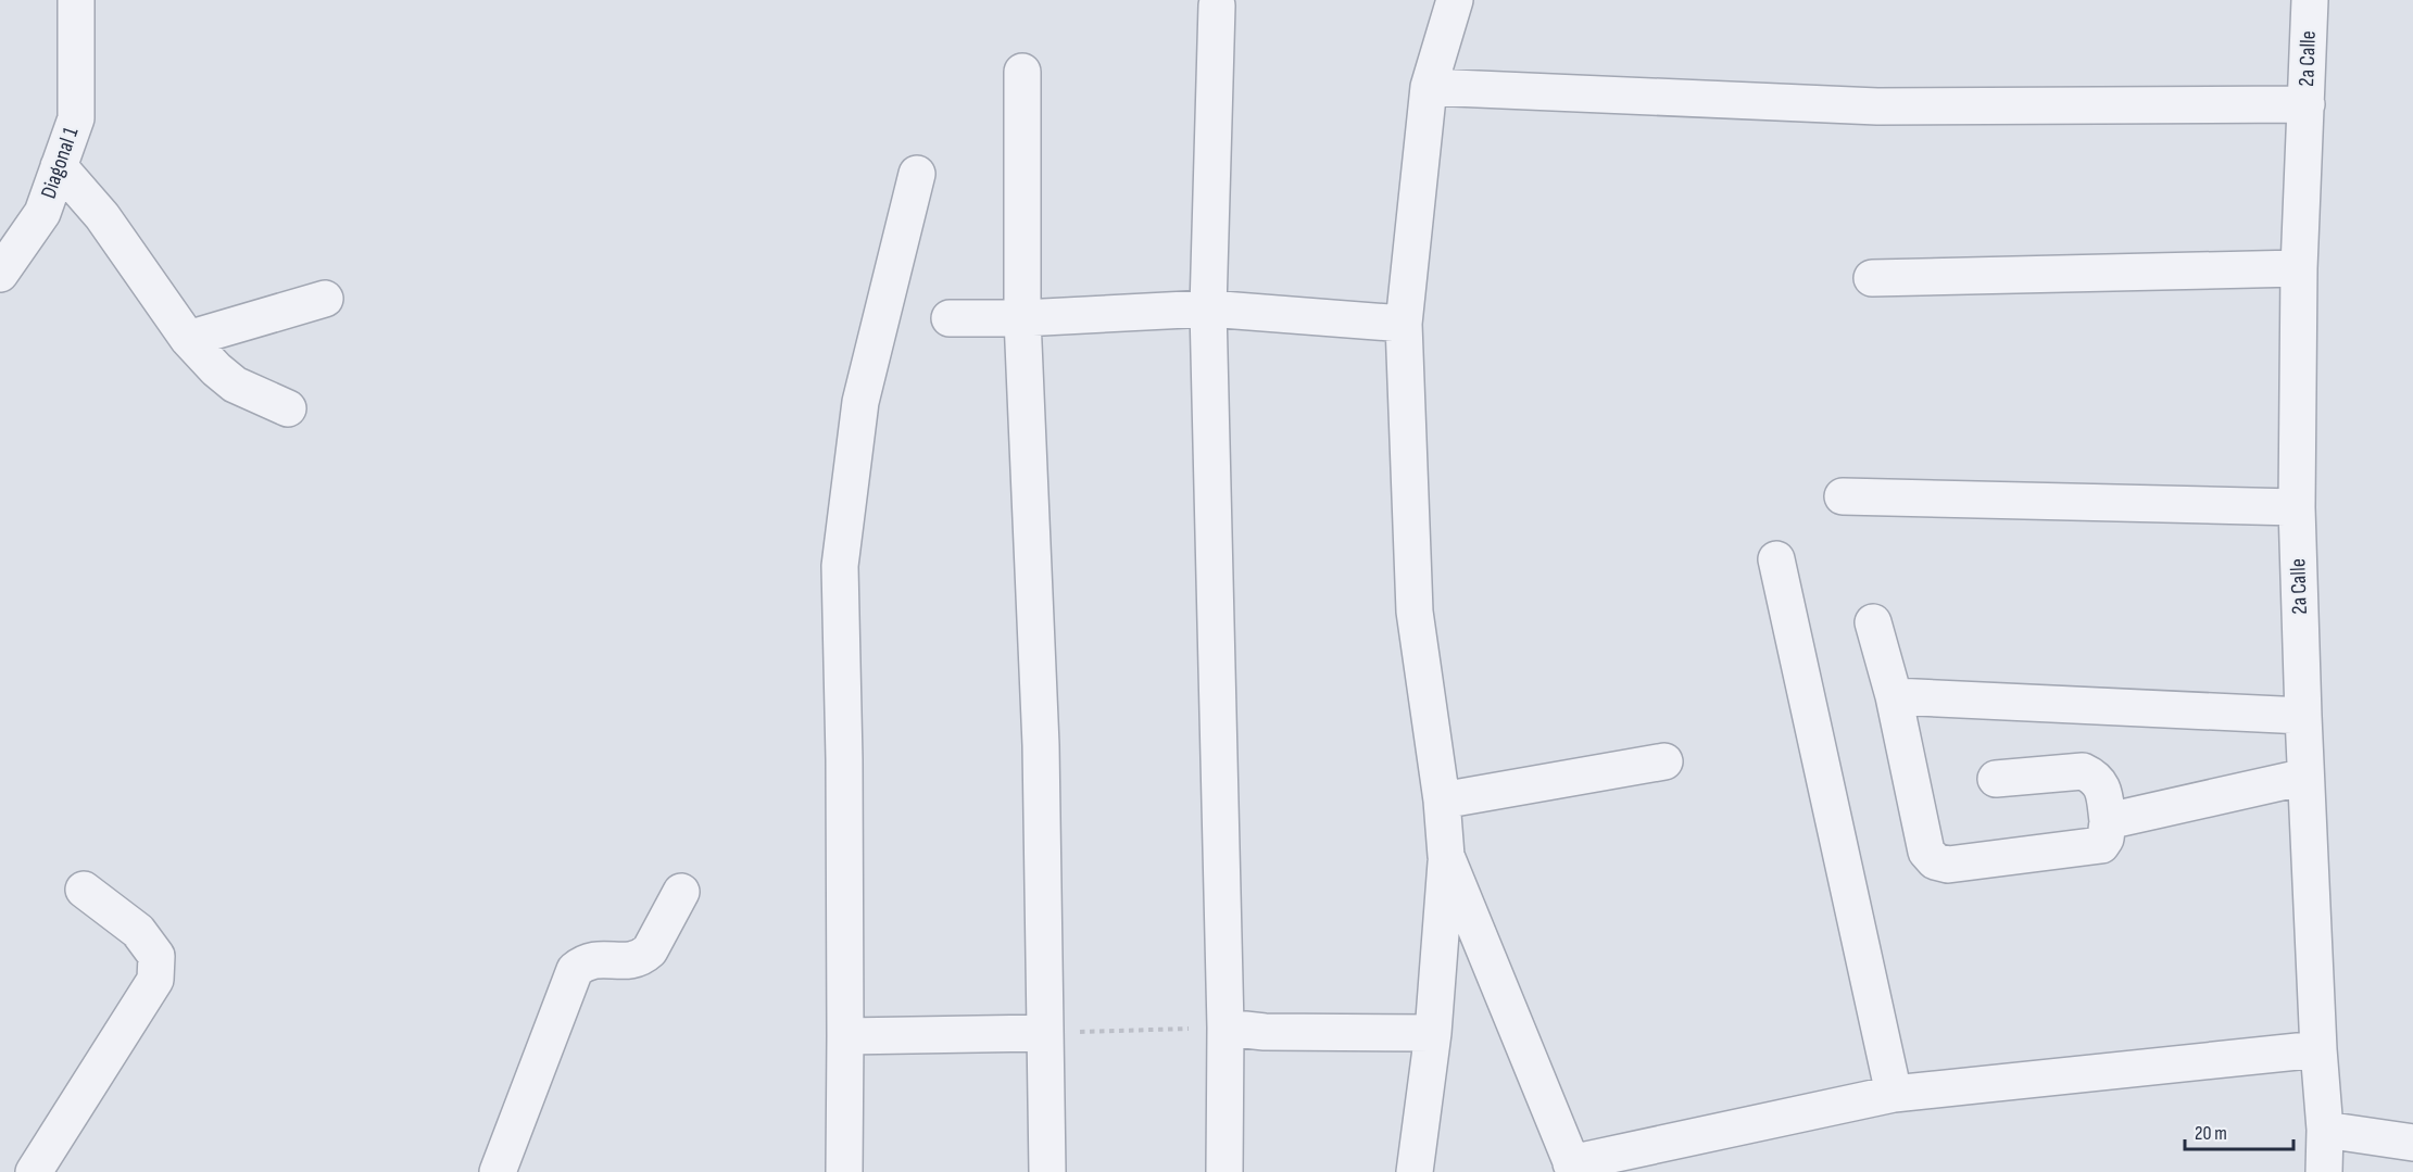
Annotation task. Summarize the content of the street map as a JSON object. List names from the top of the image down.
{
  "streets": {
    "street": ["2a Calle", "Diagonal 1"]
  },
  "scale_bar": "20 m"
}
